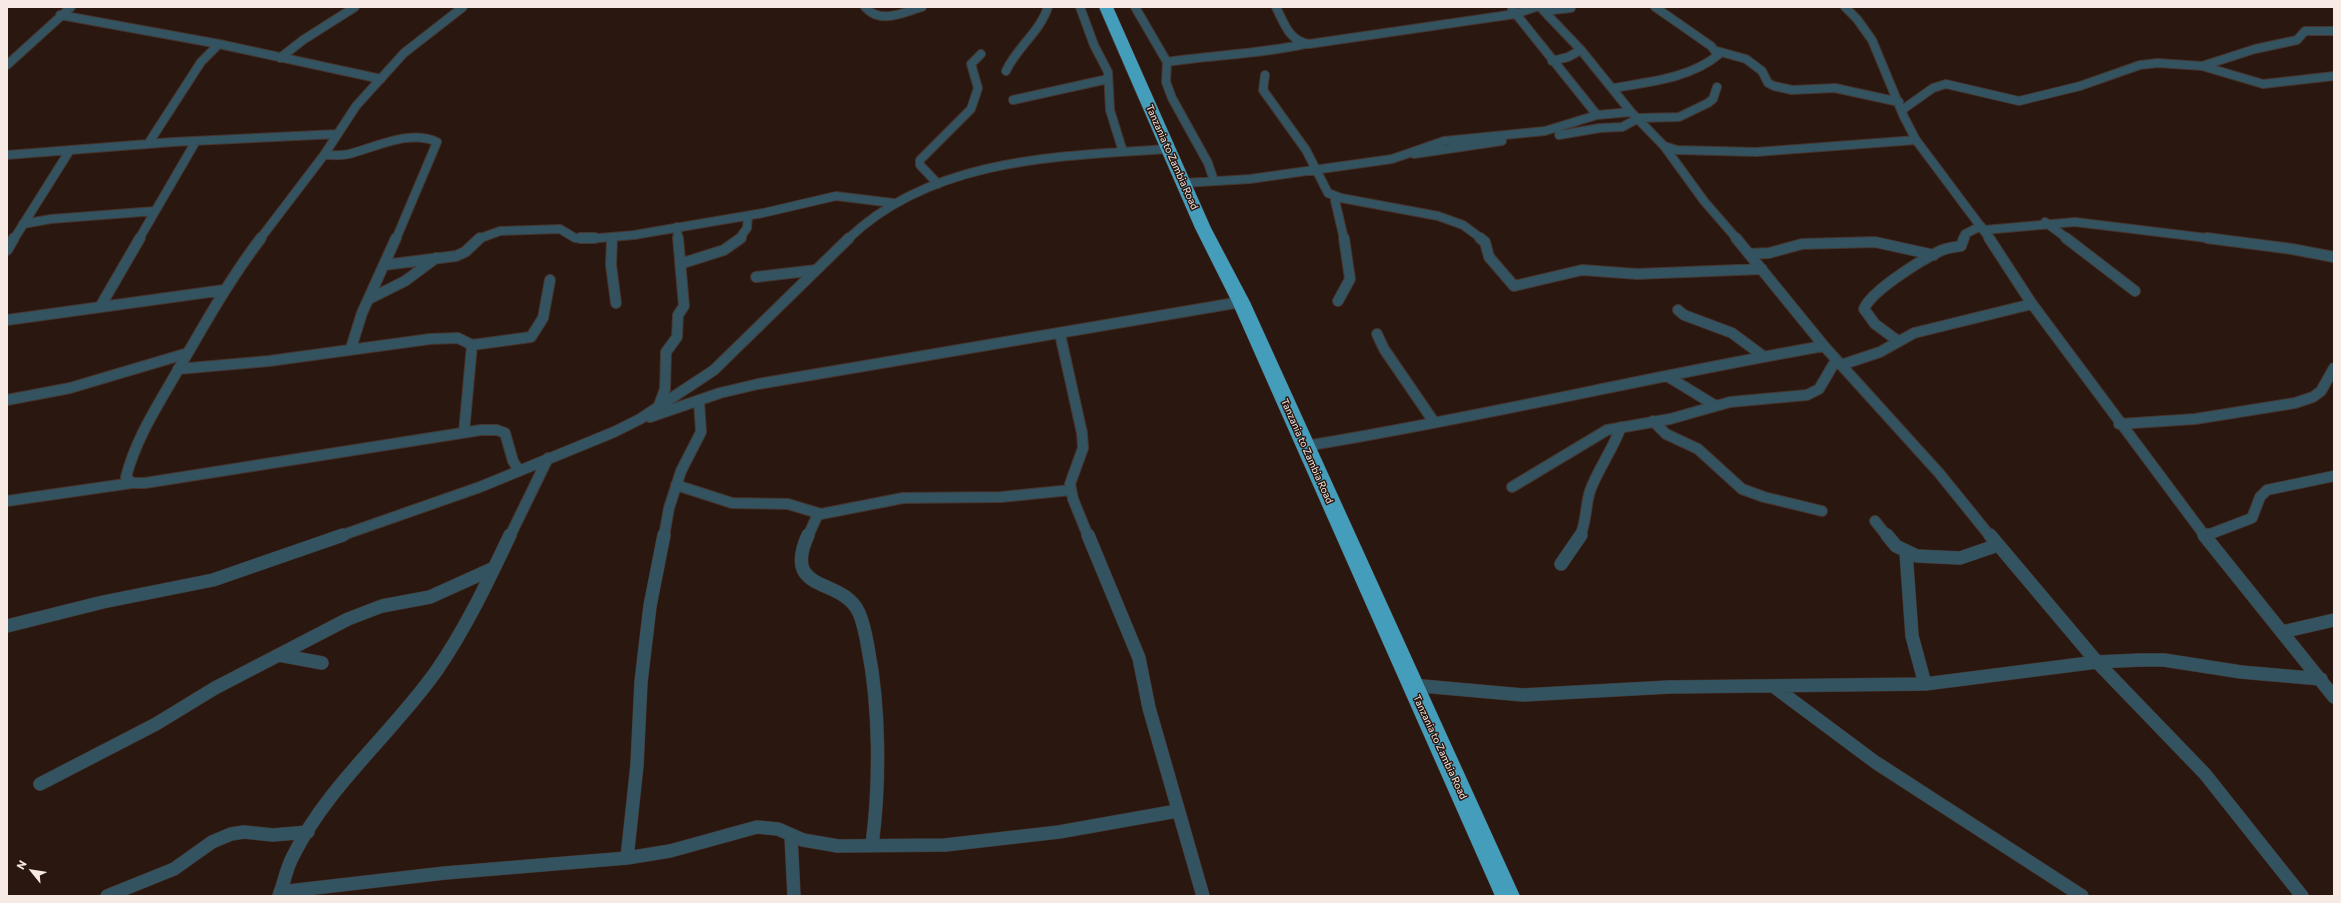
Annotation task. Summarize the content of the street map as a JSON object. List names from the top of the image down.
{
  "streets": {
    "highway": ["Tanzania to Zambia Road"]
  },
  "north": "top left"
}
